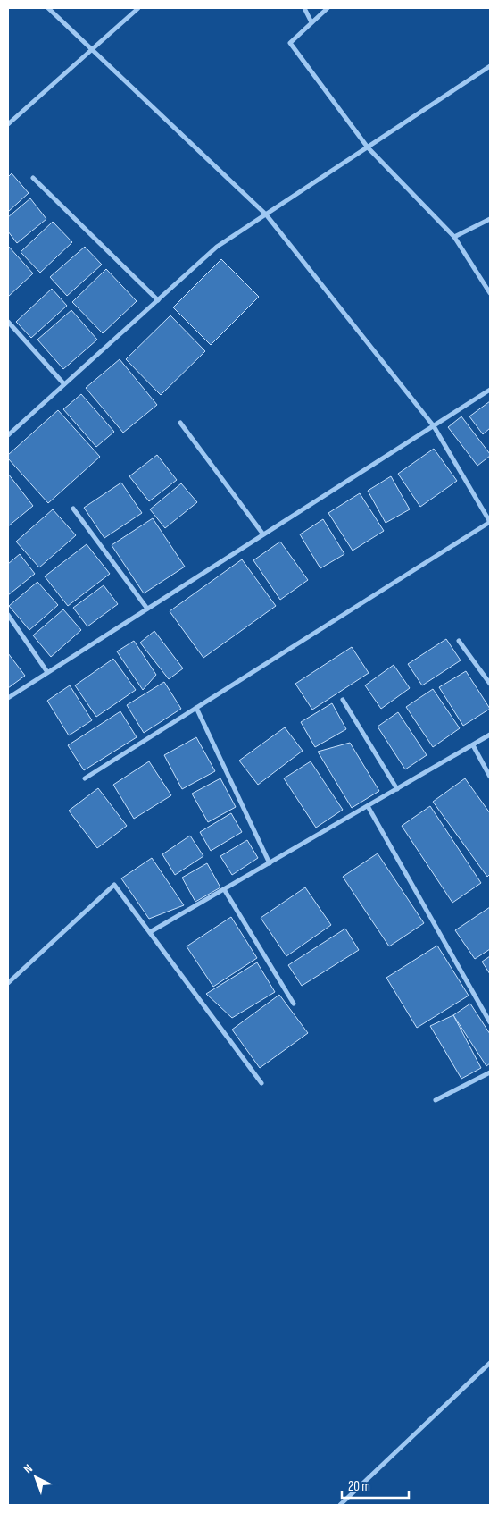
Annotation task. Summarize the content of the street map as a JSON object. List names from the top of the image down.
{
  "scale_bar": "20 m",
  "north": "top left"
}
